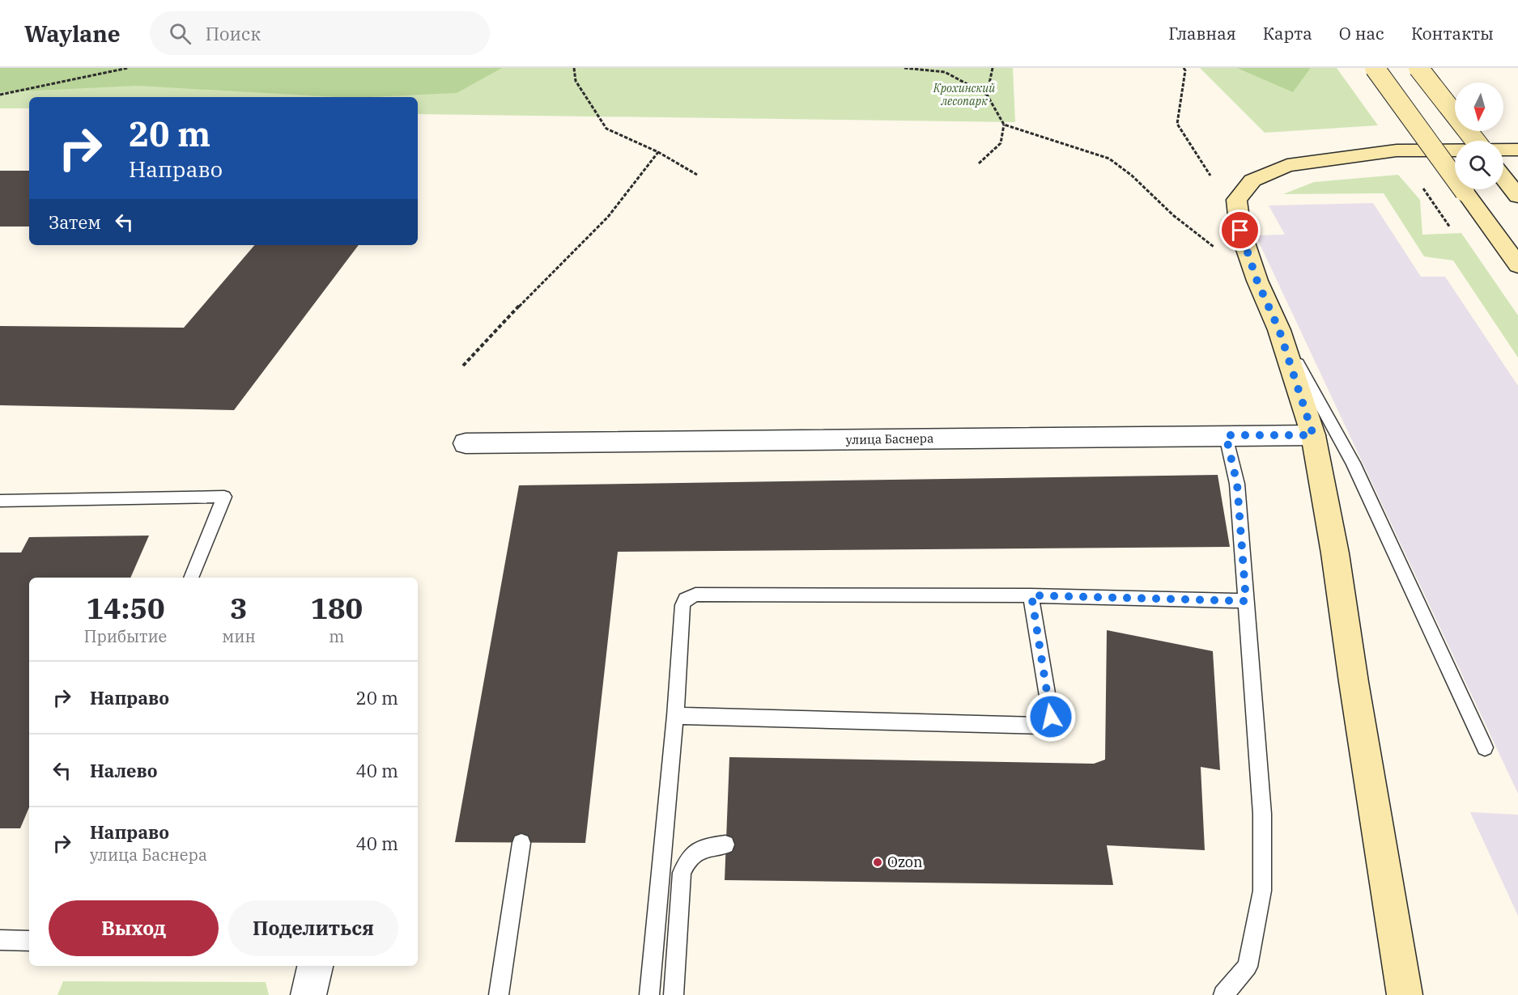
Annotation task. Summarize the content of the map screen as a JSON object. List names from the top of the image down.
{
  "streets": {
    "street": ["улица Баснера"]
  },
  "parks": ["Крохинский лесопарк"],
  "places": ["Ozon"],
  "north": "bottom",
  "page": {
    "header": "Waylane",
    "search": "Поиск",
    "nav": [
      "Главная",
      "Карта",
      "О нас",
      "Контакты"
    ],
    "turn": ["20 m", "Направо"],
    "then": "Затем",
    "eta": [
      "14:50",
      "Прибытие",
      "3",
      "мин",
      "180",
      "m"
    ],
    "list": [
      {
        "name": "Направо",
        "value": "20 m"
      },
      {
        "name": "Налево",
        "value": "40 m"
      },
      {
        "name": "Направо",
        "note": "улица Баснера",
        "value": "40 m"
      }
    ],
    "buttons": ["Выход", "Поделиться"]
  }
}
